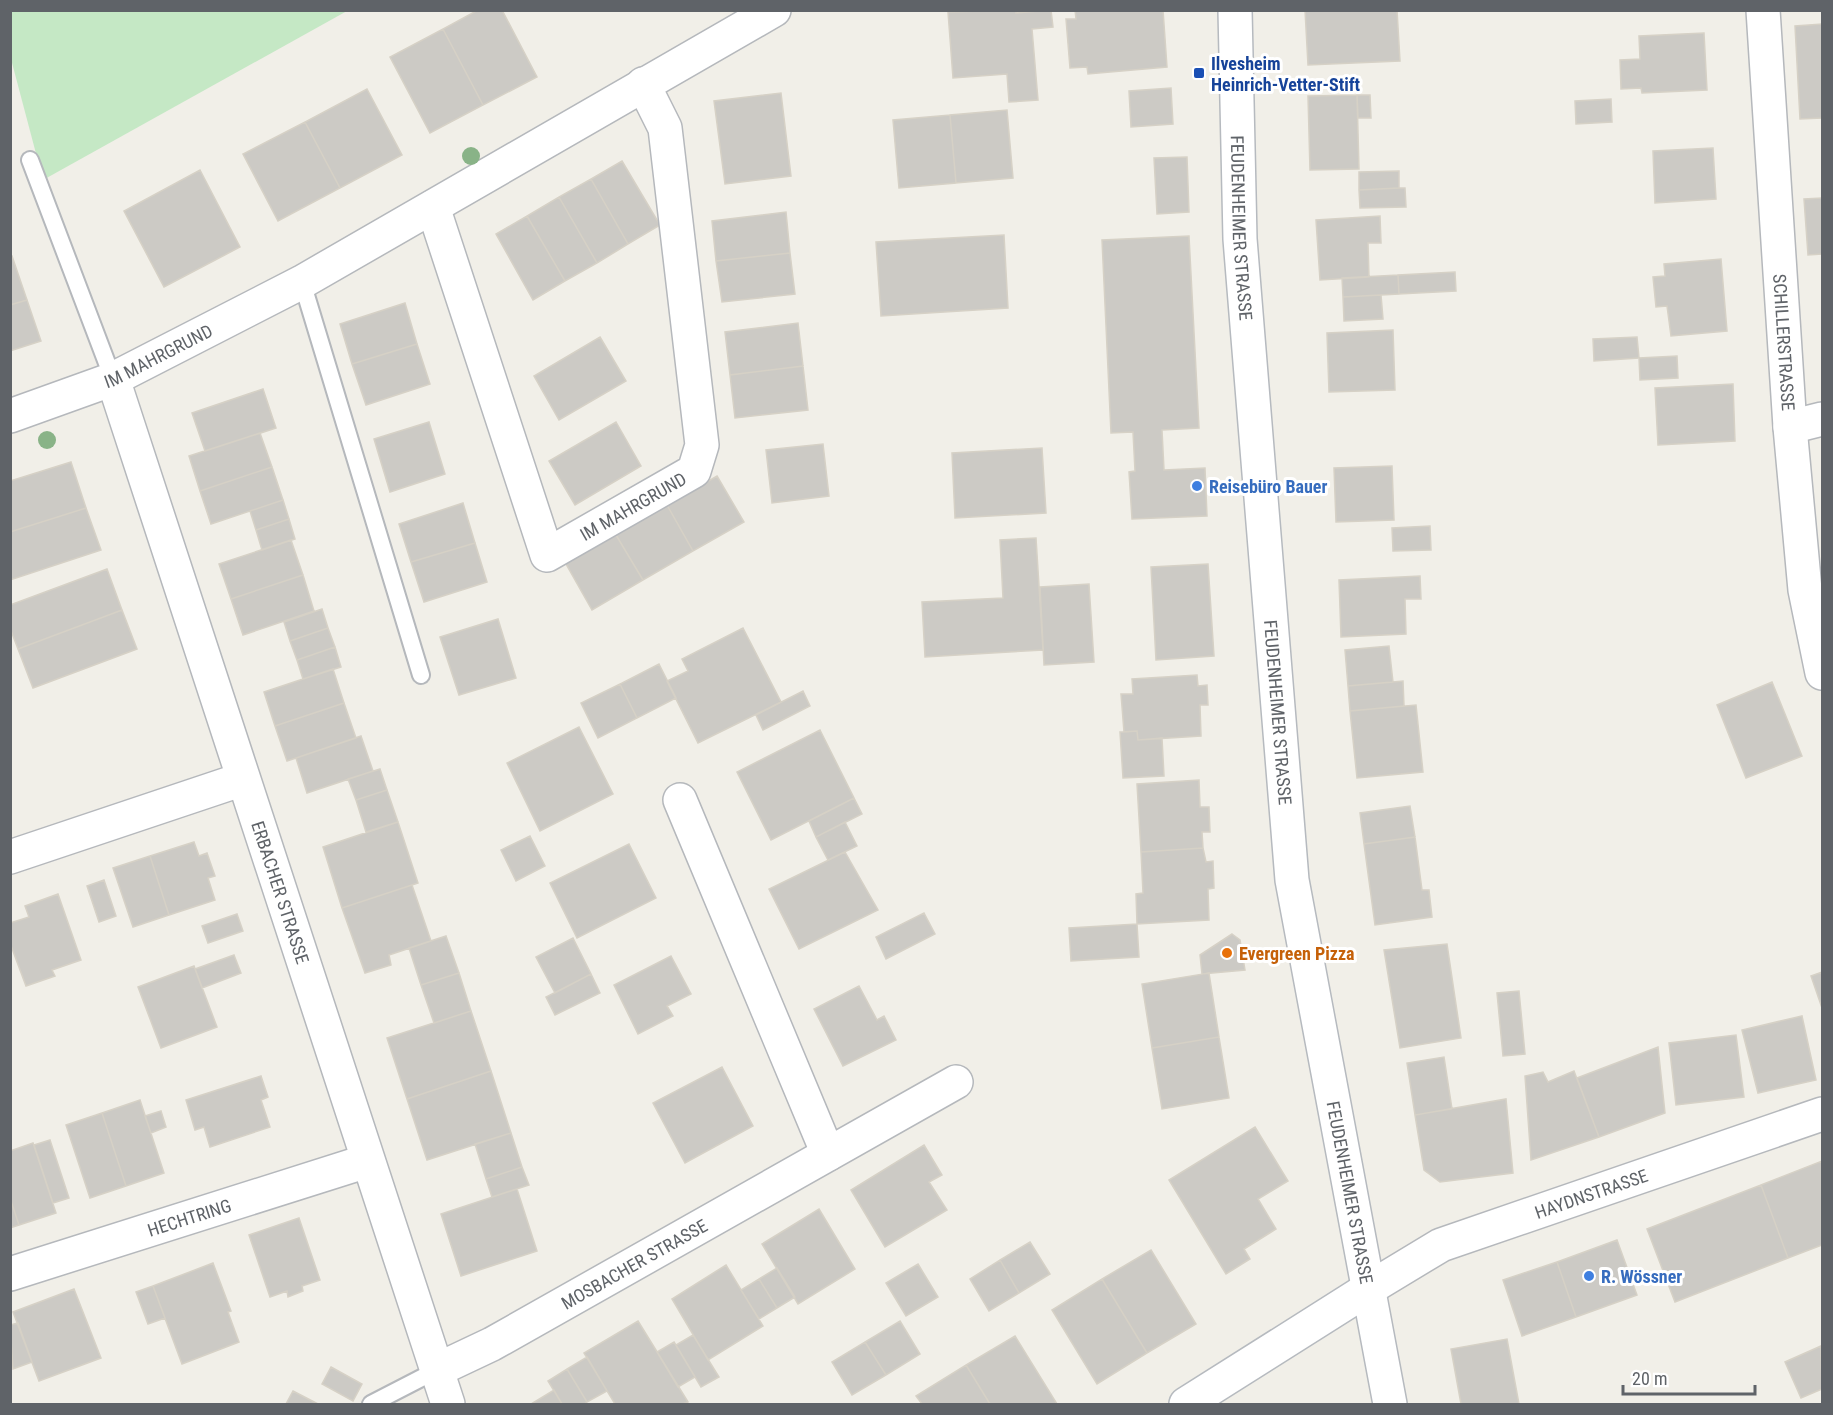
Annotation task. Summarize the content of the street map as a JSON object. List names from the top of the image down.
{
  "streets": {
    "street": [
      "FEUDENHEIMER STRASSE",
      "SCHILLERSTRASSE",
      "IM MAHRGRUND",
      "ERBACHER STRASSE",
      "HAYDNSTRASSE",
      "HECHTRING",
      "MOSBACHER STRASSE"
    ]
  },
  "crossings": [
    ["FEUDENHEIMER STRASSE", "HAYDNSTRASSE"],
    ["IM MAHRGRUND", "ERBACHER STRASSE"],
    ["ERBACHER STRASSE", "HECHTRING"],
    ["ERBACHER STRASSE", "MOSBACHER STRASSE"]
  ],
  "places": {
    "transit": ["Ilvesheim Heinrich-Vetter-Stift"],
    "other": ["Reisebüro Bauer", "Evergreen Pizza", "R. Wössner"]
  },
  "scale_bar": "20 m"
}
